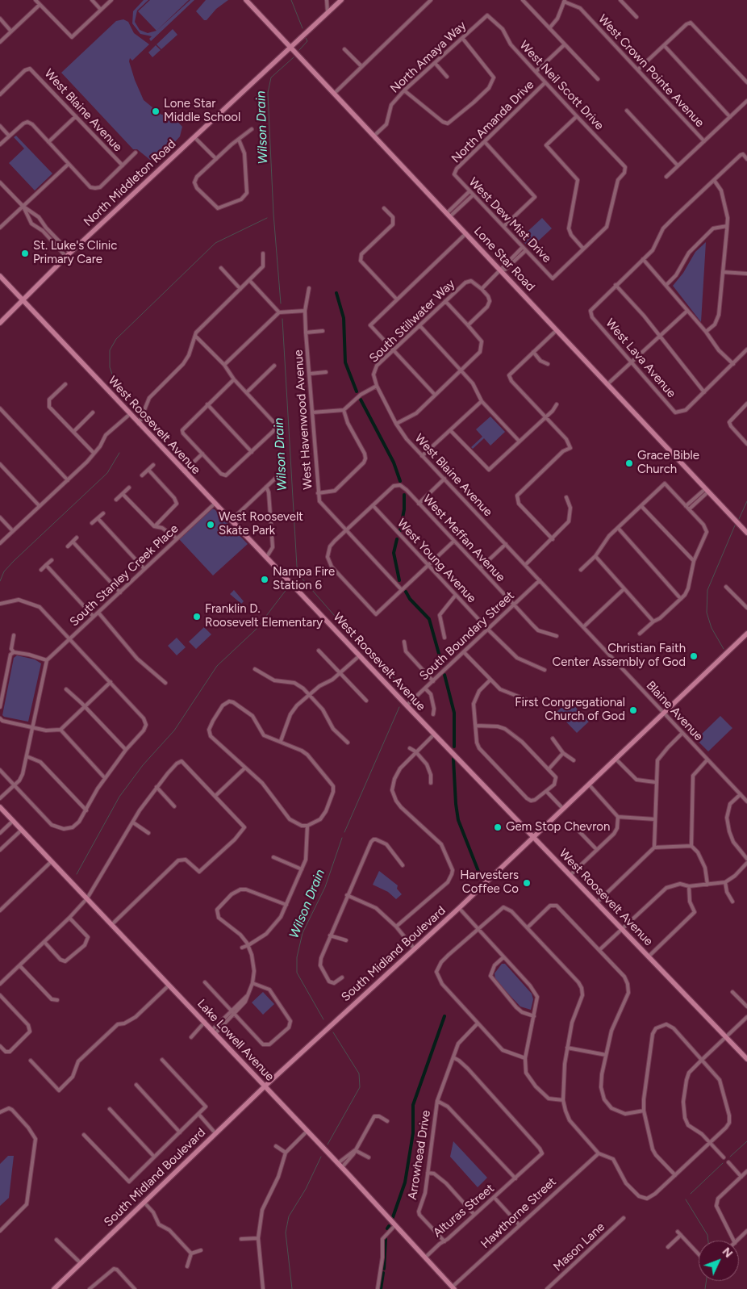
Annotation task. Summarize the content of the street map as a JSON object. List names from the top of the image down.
{
  "streets": {
    "main road": [
      "North Middleton Road",
      "Lone Star Road",
      "West Roosevelt Avenue",
      "South Midland Boulevard",
      "Lake Lowell Avenue"
    ],
    "street": [
      "North Amaya Way",
      "West Crown Pointe Avenue",
      "West Neil Scott Drive",
      "West Blaine Avenue",
      "North Amanda Drive",
      "West Dew Mist Drive",
      "South Stillwater Way",
      "West Lava Avenue",
      "West Havenwood Avenue",
      "West Meffan Avenue",
      "West Young Avenue",
      "South Stanley Creek Place",
      "South Boundary Street",
      "Blaine Avenue",
      "Arrowhead Drive",
      "Alturas Street",
      "Hawthorne Street",
      "Mason Lane"
    ]
  },
  "crossings": [
    ["North Amaya Way", "West Neil Scott Drive"],
    ["North Amaya Way", "Lone Star Road"],
    ["West Neil Scott Drive", "North Amanda Drive"],
    ["West Neil Scott Drive", "West Dew Mist Drive"],
    ["West Blaine Avenue", "South Stillwater Way"],
    ["West Blaine Avenue", "South Boundary Street"],
    ["West Blaine Avenue", "Blaine Avenue"],
    ["North Amanda Drive", "West Dew Mist Drive"],
    ["North Middleton Road", "Lone Star Road"],
    ["North Middleton Road", "West Roosevelt Avenue"],
    ["West Roosevelt Avenue", "South Stanley Creek Place"],
    ["West Roosevelt Avenue", "South Boundary Street"],
    ["West Roosevelt Avenue", "South Midland Boulevard"],
    ["West Meffan Avenue", "West Young Avenue"],
    ["West Meffan Avenue", "South Boundary Street"],
    ["West Young Avenue", "South Boundary Street"],
    ["South Boundary Street", "Blaine Avenue"],
    ["Blaine Avenue", "South Midland Boulevard"],
    ["South Midland Boulevard", "Lake Lowell Avenue"],
    ["Lake Lowell Avenue", "Alturas Street"],
    ["Lake Lowell Avenue", "Hawthorne Street"],
    ["Arrowhead Drive", "Alturas Street"]
  ],
  "water": ["Wilson Drain"],
  "places": [
    "Lone Star Middle School",
    "St. Luke's Clinic Primary Care",
    "Grace Bible Church",
    "West Roosevelt Skate Park",
    "Nampa Fire Station 6",
    "Franklin D. Roosevelt Elementary",
    "Christian Faith Center Assembly of God",
    "First Congregational Church of God",
    "Gem Stop Chevron",
    "Harvesters Coffee Co"
  ],
  "north": "top right"
}
